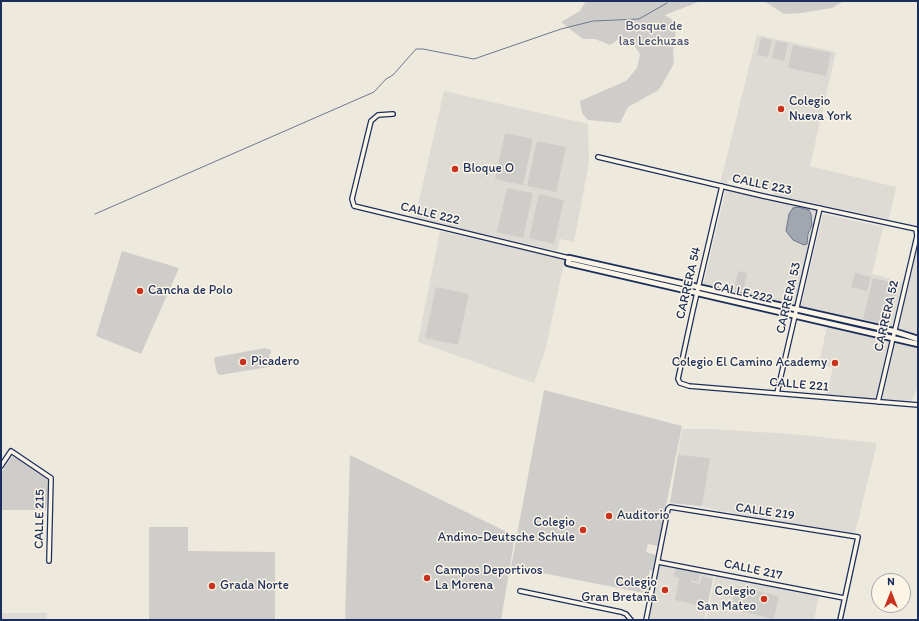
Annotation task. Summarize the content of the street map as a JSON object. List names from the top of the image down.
{
  "streets": {
    "street": [
      "CALLE 223",
      "CALLE 222",
      "CARRERA 54",
      "CARRERA 53",
      "CARRERA 52",
      "CALLE 221",
      "CALLE 219",
      "CALLE 215",
      "CALLE 217"
    ]
  },
  "crossings": [
    ["CALLE 223", "CARRERA 54"],
    ["CALLE 223", "CARRERA 53"],
    ["CALLE 223", "CARRERA 52"],
    ["CALLE 222", "CARRERA 54"],
    ["CALLE 222", "CARRERA 53"],
    ["CALLE 222", "CARRERA 52"],
    ["CARRERA 54", "CALLE 221"],
    ["CARRERA 53", "CALLE 221"],
    ["CARRERA 52", "CALLE 221"],
    ["CALLE 219", "CALLE 217"]
  ],
  "parks": ["Bosque de las Lechuzas"],
  "places": [
    "Colegio Nueva York",
    "Bloque O",
    "Cancha de Polo",
    "Picadero",
    "Colegio El Camino Academy",
    "Auditorio",
    "Colegio Andino-Deutsche Schule",
    "Campos Deportivos La Morena",
    "Grada Norte",
    "Colegio Gran Bretaña",
    "Colegio San Mateo"
  ],
  "north": "top"
}
